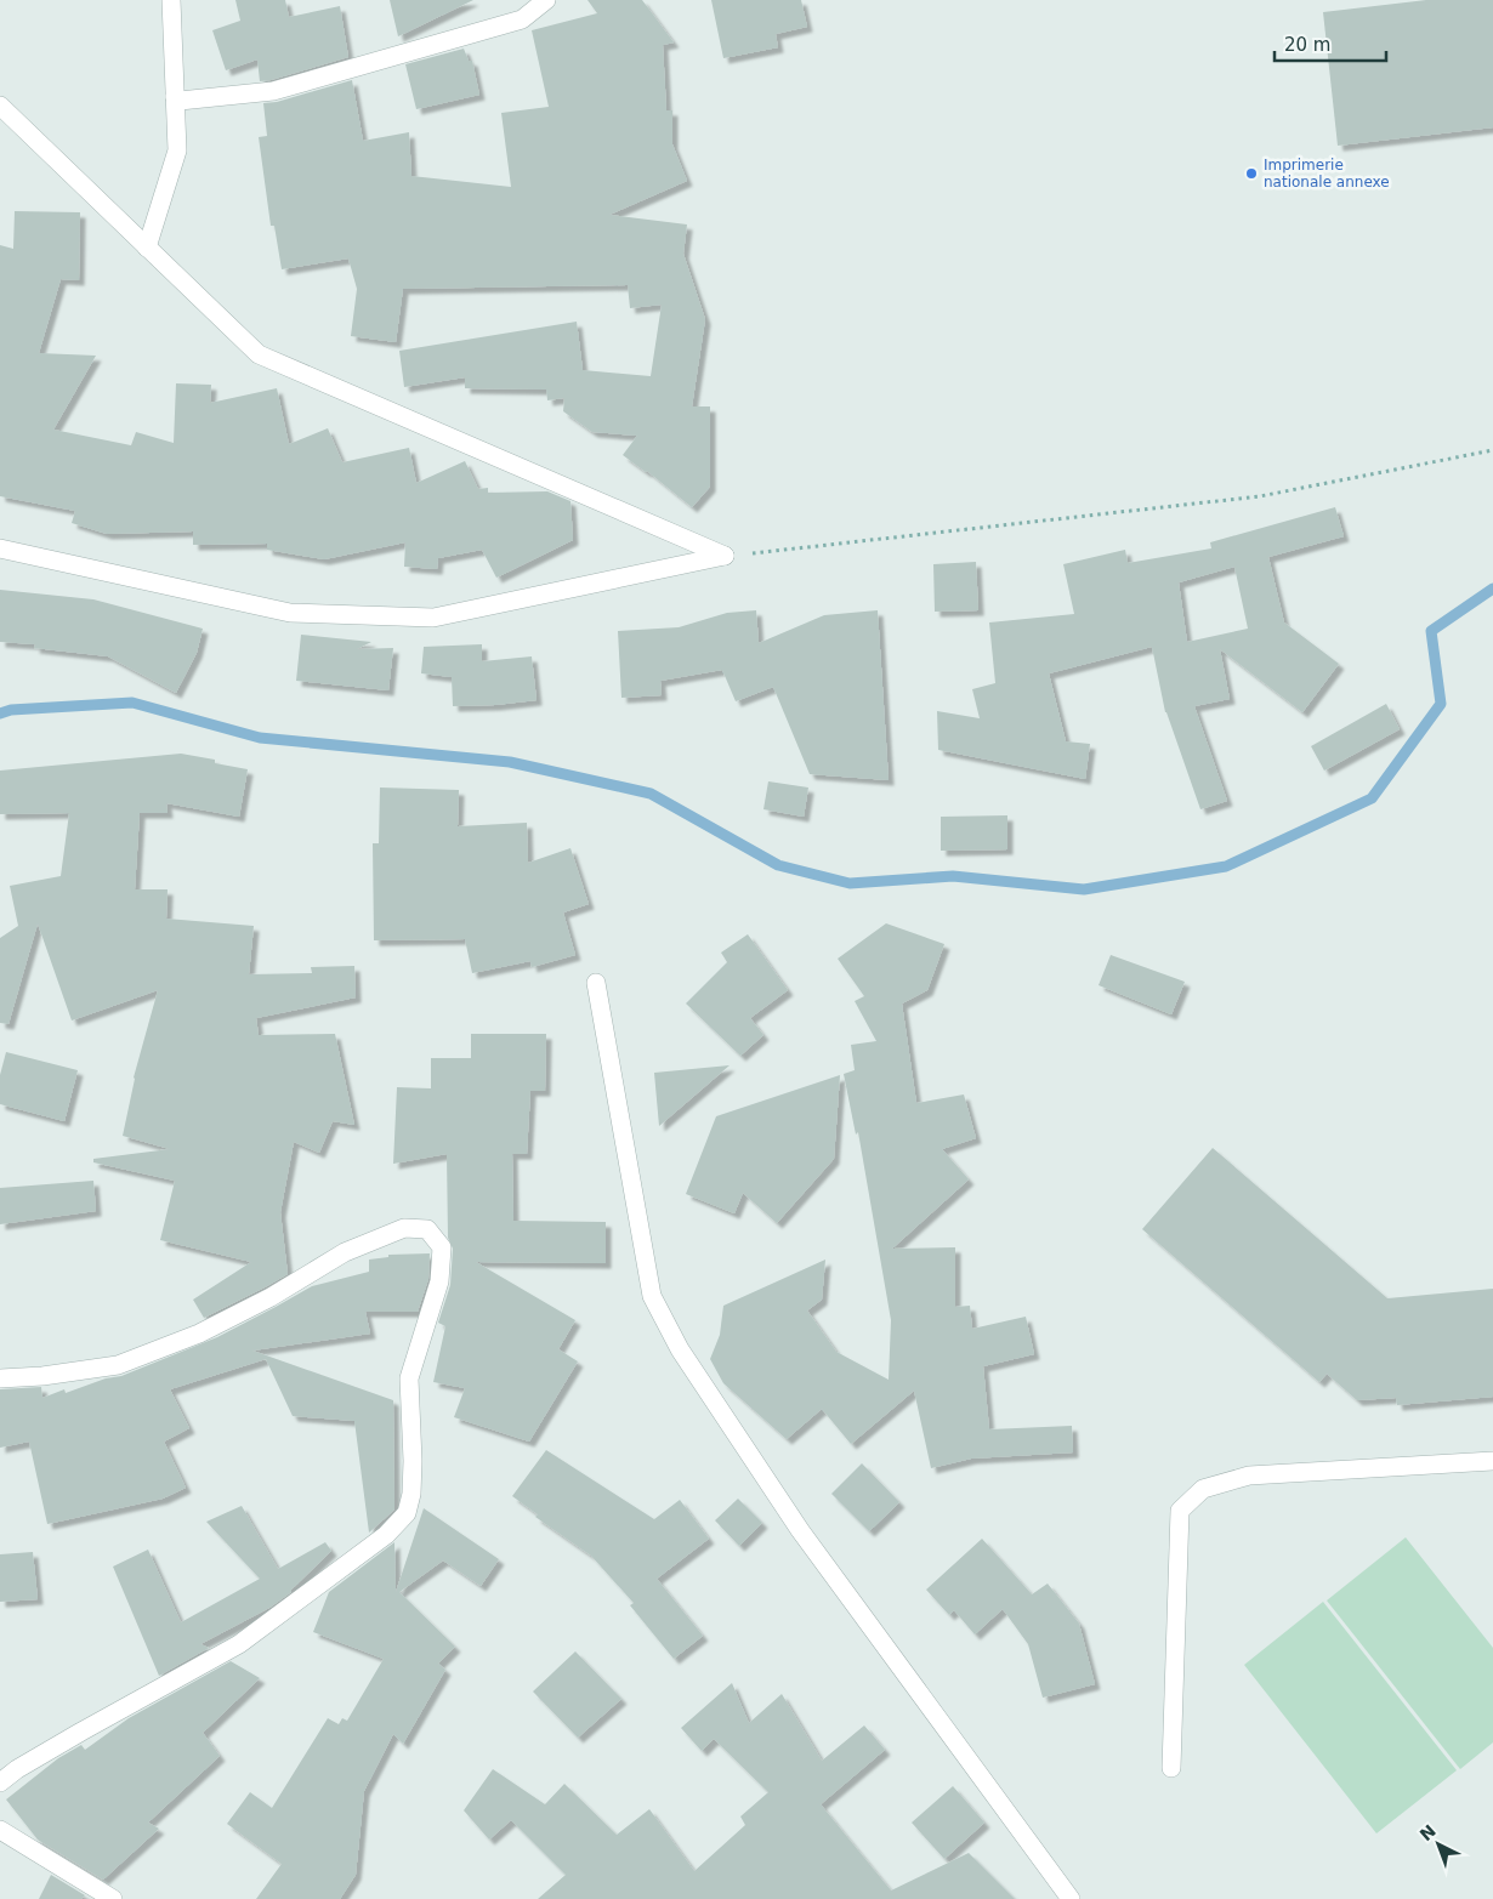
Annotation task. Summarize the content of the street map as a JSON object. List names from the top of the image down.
{
  "places": ["Imprimerie nationale annexe"],
  "scale_bar": "20 m",
  "north": "top left"
}
